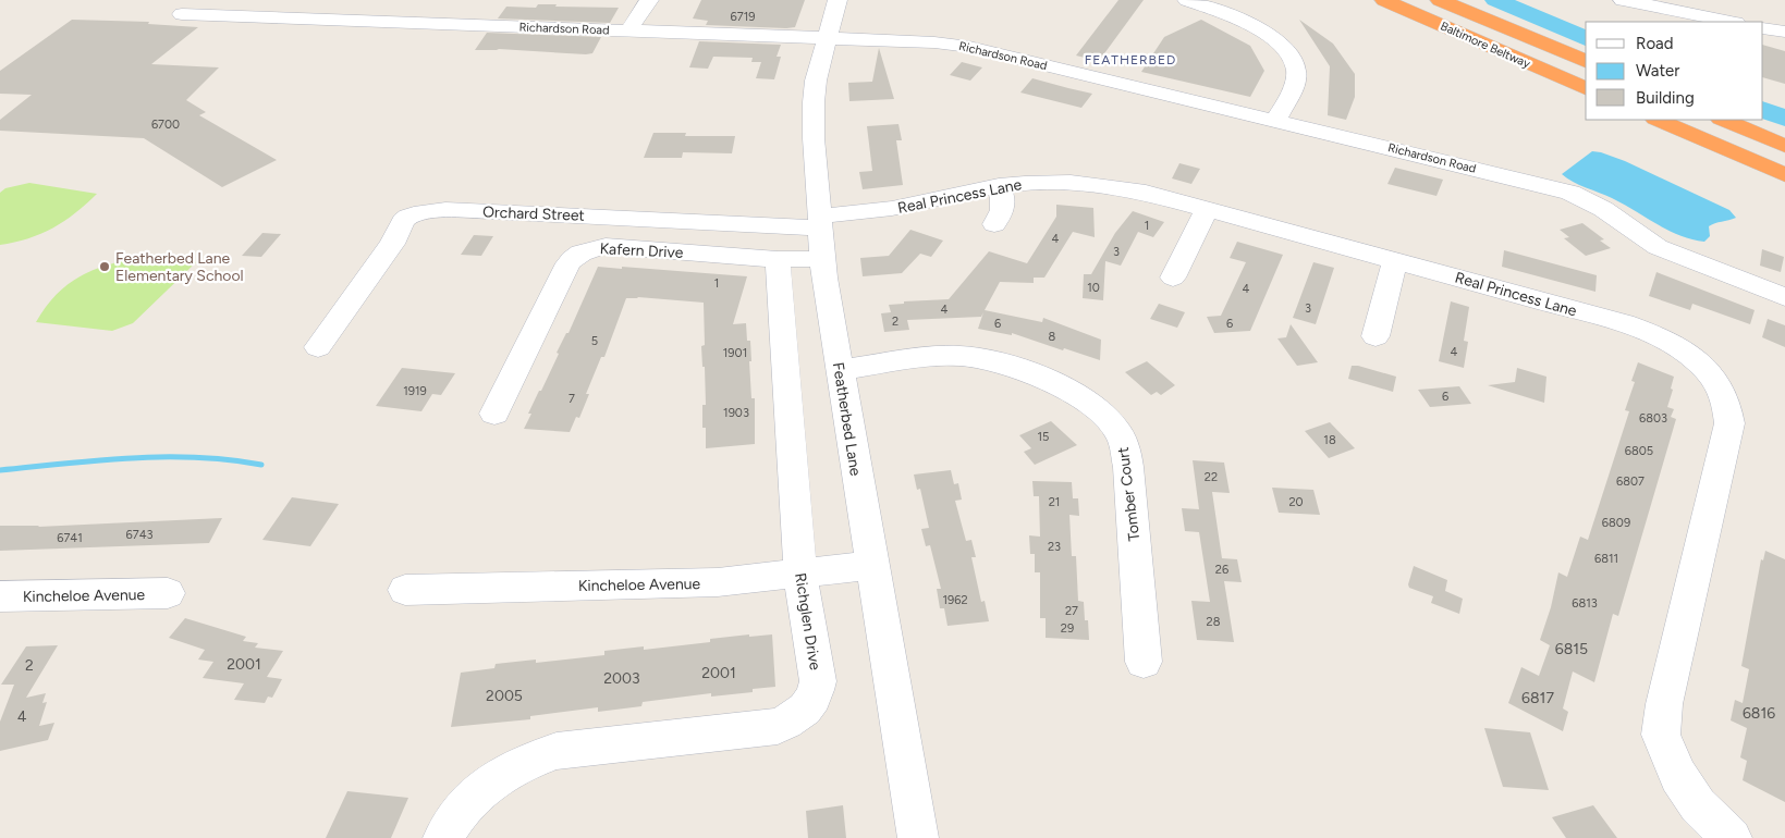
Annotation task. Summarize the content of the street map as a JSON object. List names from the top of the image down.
{
  "streets": {
    "highway": ["Baltimore Beltway"],
    "street": [
      "Richardson Road",
      "Real Princess Lane",
      "Orchard Street",
      "Kafern Drive",
      "Featherbed Lane",
      "Tomber Court",
      "Kincheloe Avenue",
      "Richglen Drive"
    ]
  },
  "crossings": [
    ["Richardson Road", "Featherbed Lane"],
    ["Real Princess Lane", "Orchard Street"],
    ["Real Princess Lane", "Featherbed Lane"],
    ["Orchard Street", "Featherbed Lane"],
    ["Kafern Drive", "Featherbed Lane"],
    ["Kafern Drive", "Richglen Drive"],
    ["Featherbed Lane", "Tomber Court"],
    ["Featherbed Lane", "Kincheloe Avenue"],
    ["Kincheloe Avenue", "Richglen Drive"]
  ],
  "districts": ["FEATHERBED"],
  "places": ["Featherbed Lane Elementary School"],
  "house_numbers": [
    "6719",
    "6700",
    "1",
    "4",
    "3",
    "1",
    "10",
    "4",
    "3",
    "4",
    "2",
    "6",
    "6",
    "8",
    "5",
    "4",
    "1901",
    "1919",
    "6",
    "7",
    "1903",
    "6803",
    "15",
    "18",
    "6805",
    "22",
    "6807",
    "21",
    "20",
    "6809",
    "6743",
    "6741",
    "23",
    "6811",
    "26",
    "1962",
    "6813",
    "27",
    "28",
    "29",
    "6815",
    "2001",
    "2",
    "2001",
    "2003",
    "2005",
    "6817",
    "6816",
    "4"
  ],
  "legend": ["Road", "Water", "Building"]
}
